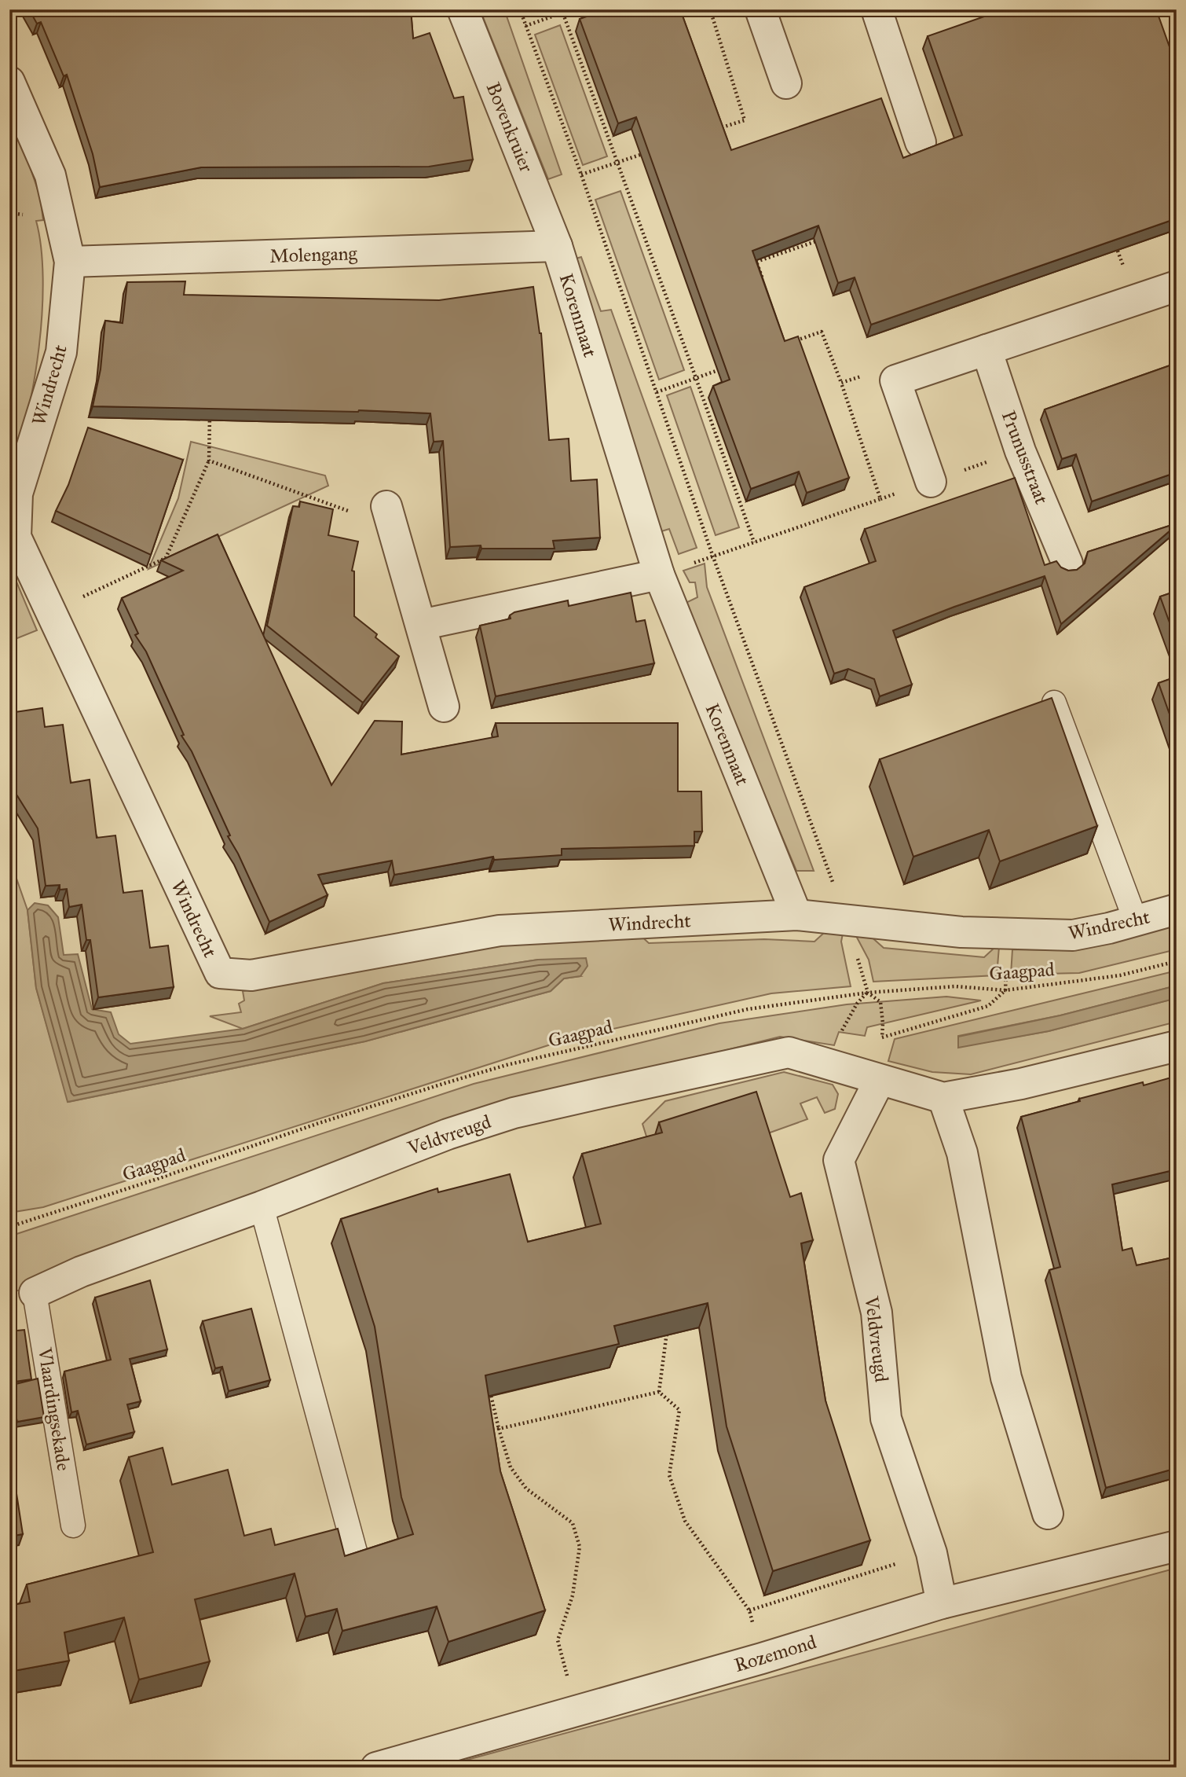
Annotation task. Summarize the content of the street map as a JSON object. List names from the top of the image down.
{
  "streets": {
    "street": [
      "Bovenkruier",
      "Molengang",
      "Korenmaat",
      "Windrecht",
      "Prunusstraat",
      "Veldvreugd",
      "Rozemond"
    ],
    "lane": ["Vlaardingsekade"],
    "path": ["Gaagpad"]
  },
  "crossings": [
    ["Bovenkruier", "Molengang"],
    ["Bovenkruier", "Korenmaat"],
    ["Molengang", "Korenmaat"],
    ["Molengang", "Windrecht"],
    ["Korenmaat", "Windrecht"],
    ["Veldvreugd", "Vlaardingsekade"],
    ["Veldvreugd", "Rozemond"]
  ]
}
